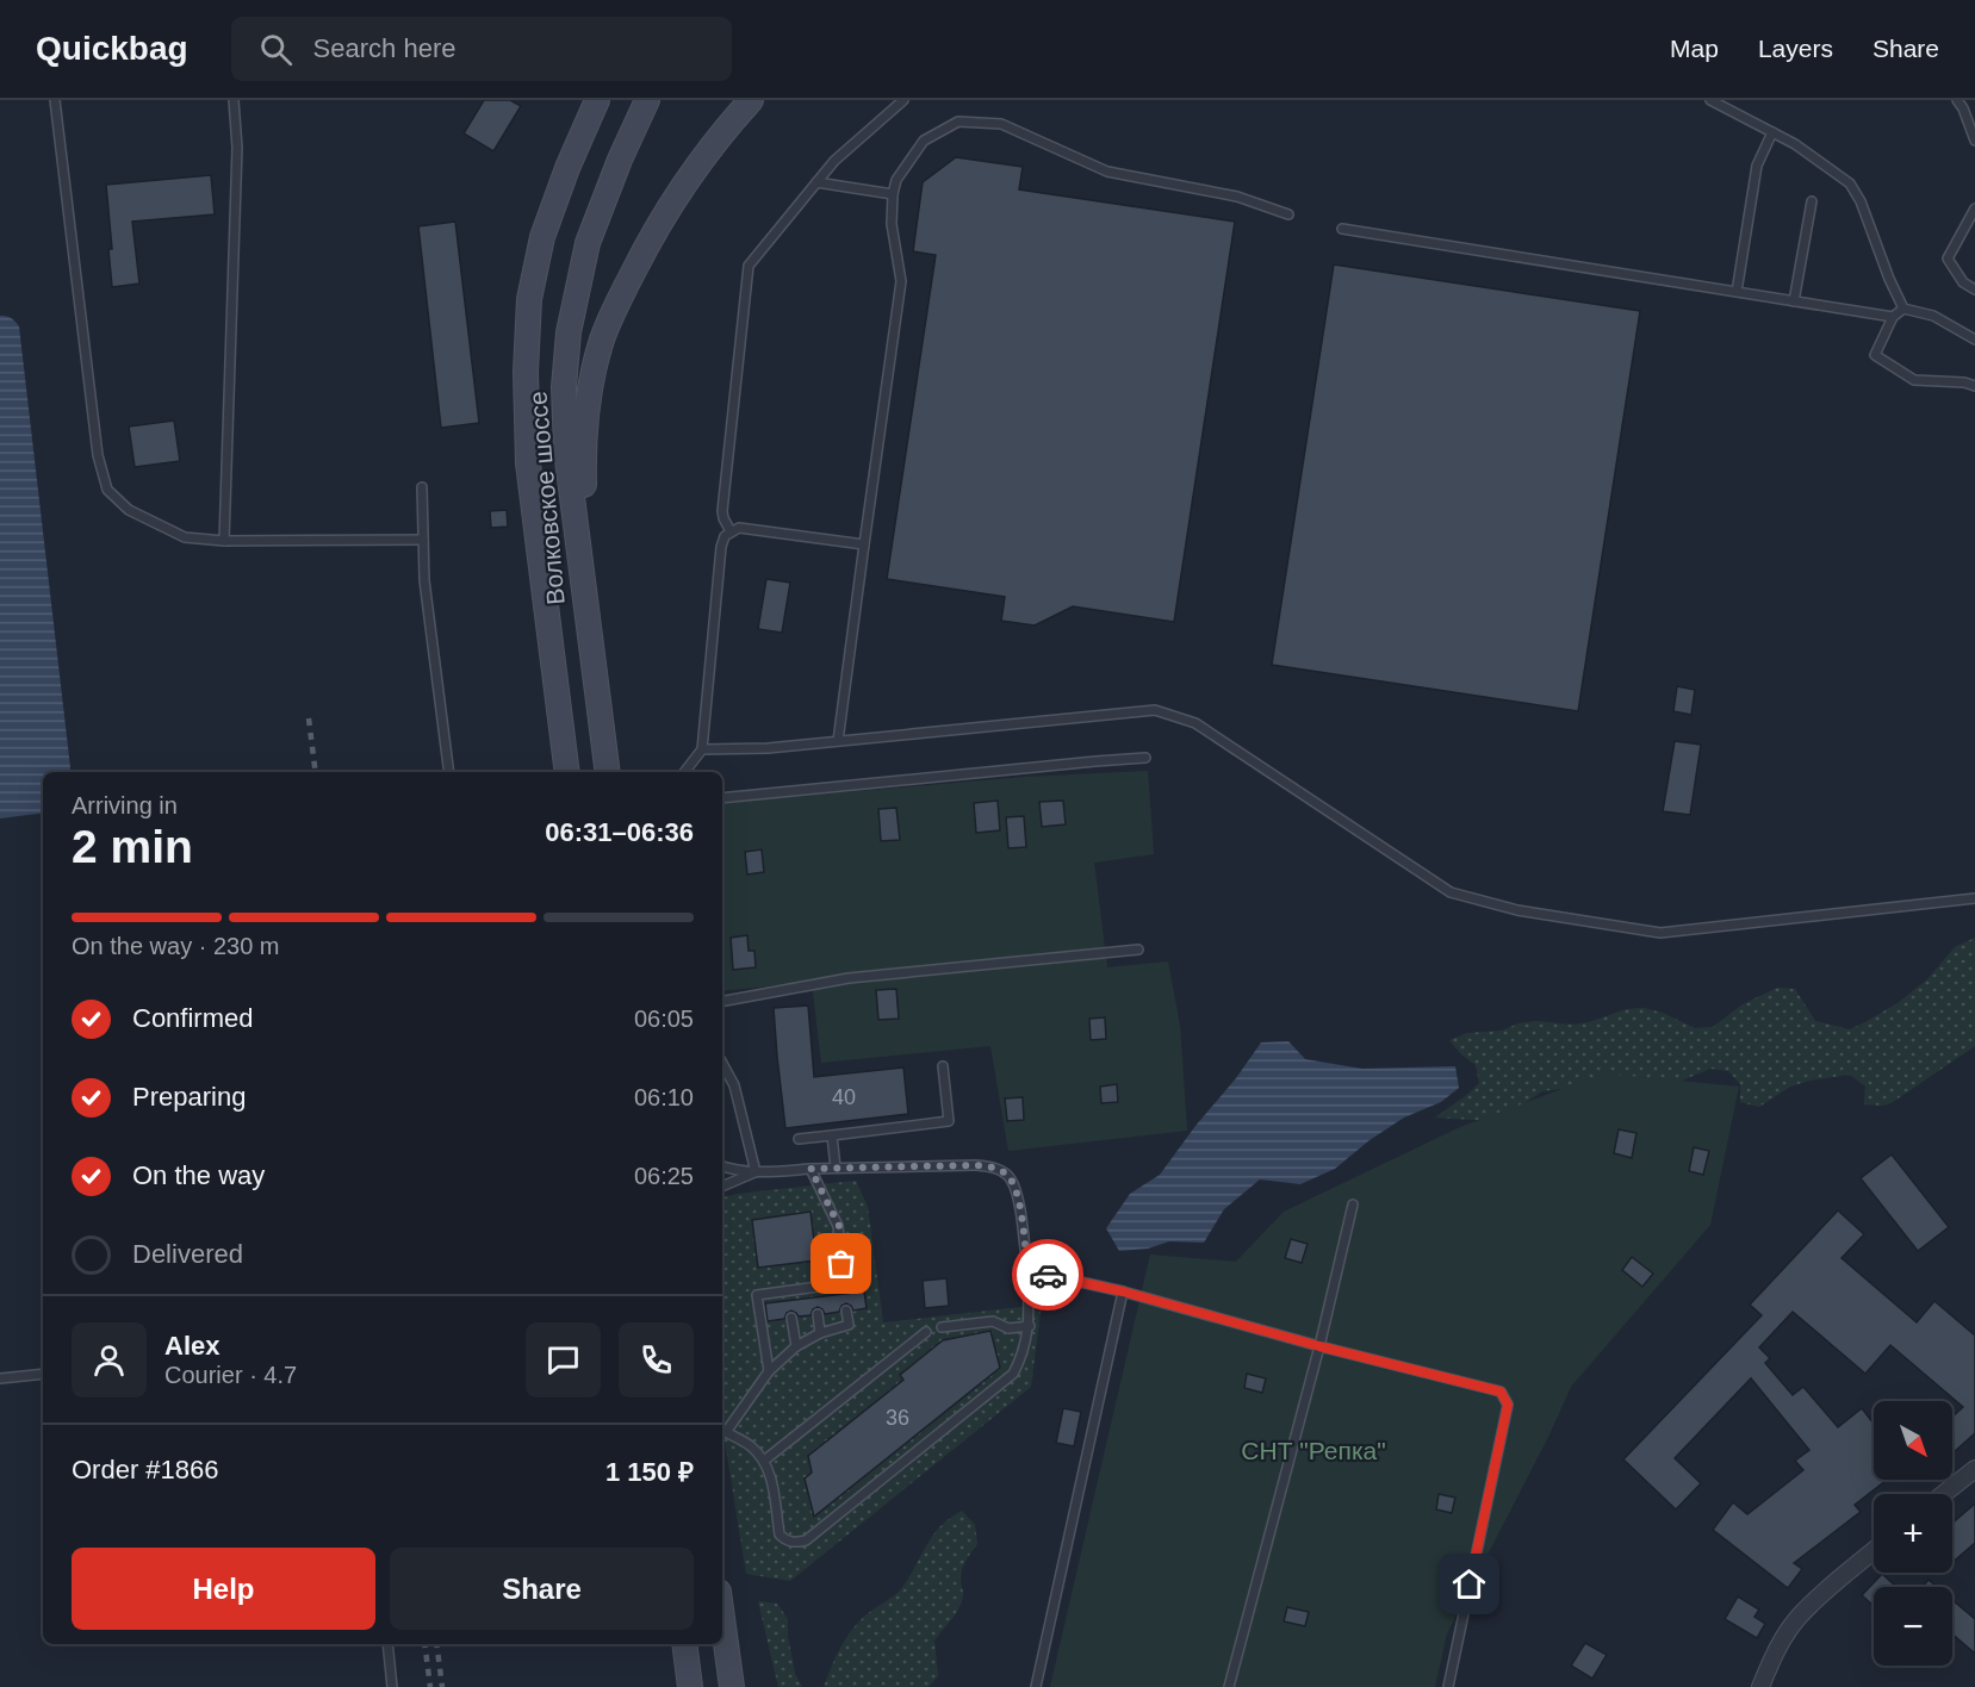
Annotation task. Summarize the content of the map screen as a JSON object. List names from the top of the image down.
{
  "streets": {
    "main road": ["Волковское шоссе"]
  },
  "parks": ["СНТ \"Репка\""],
  "house_numbers": ["40", "36"],
  "north": "bottom right",
  "page": {
    "header": "Quickbag",
    "search": "Search here",
    "nav": ["Map", "Layers", "Share"],
    "heading": ["2 min", "Arriving in", "06:31–06:36"],
    "panel": [
      "Alex",
      "Courier · 4.7",
      "Order #1866",
      "1 150 ₽"
    ],
    "bar": "On the way · 230 m",
    "list": [
      ["Confirmed", "06:05"],
      ["Preparing", "06:10"],
      ["On the way", "06:25"],
      "Delivered"
    ],
    "map_buttons": ["+", "−"],
    "buttons": ["Help", "Share"]
  }
}
